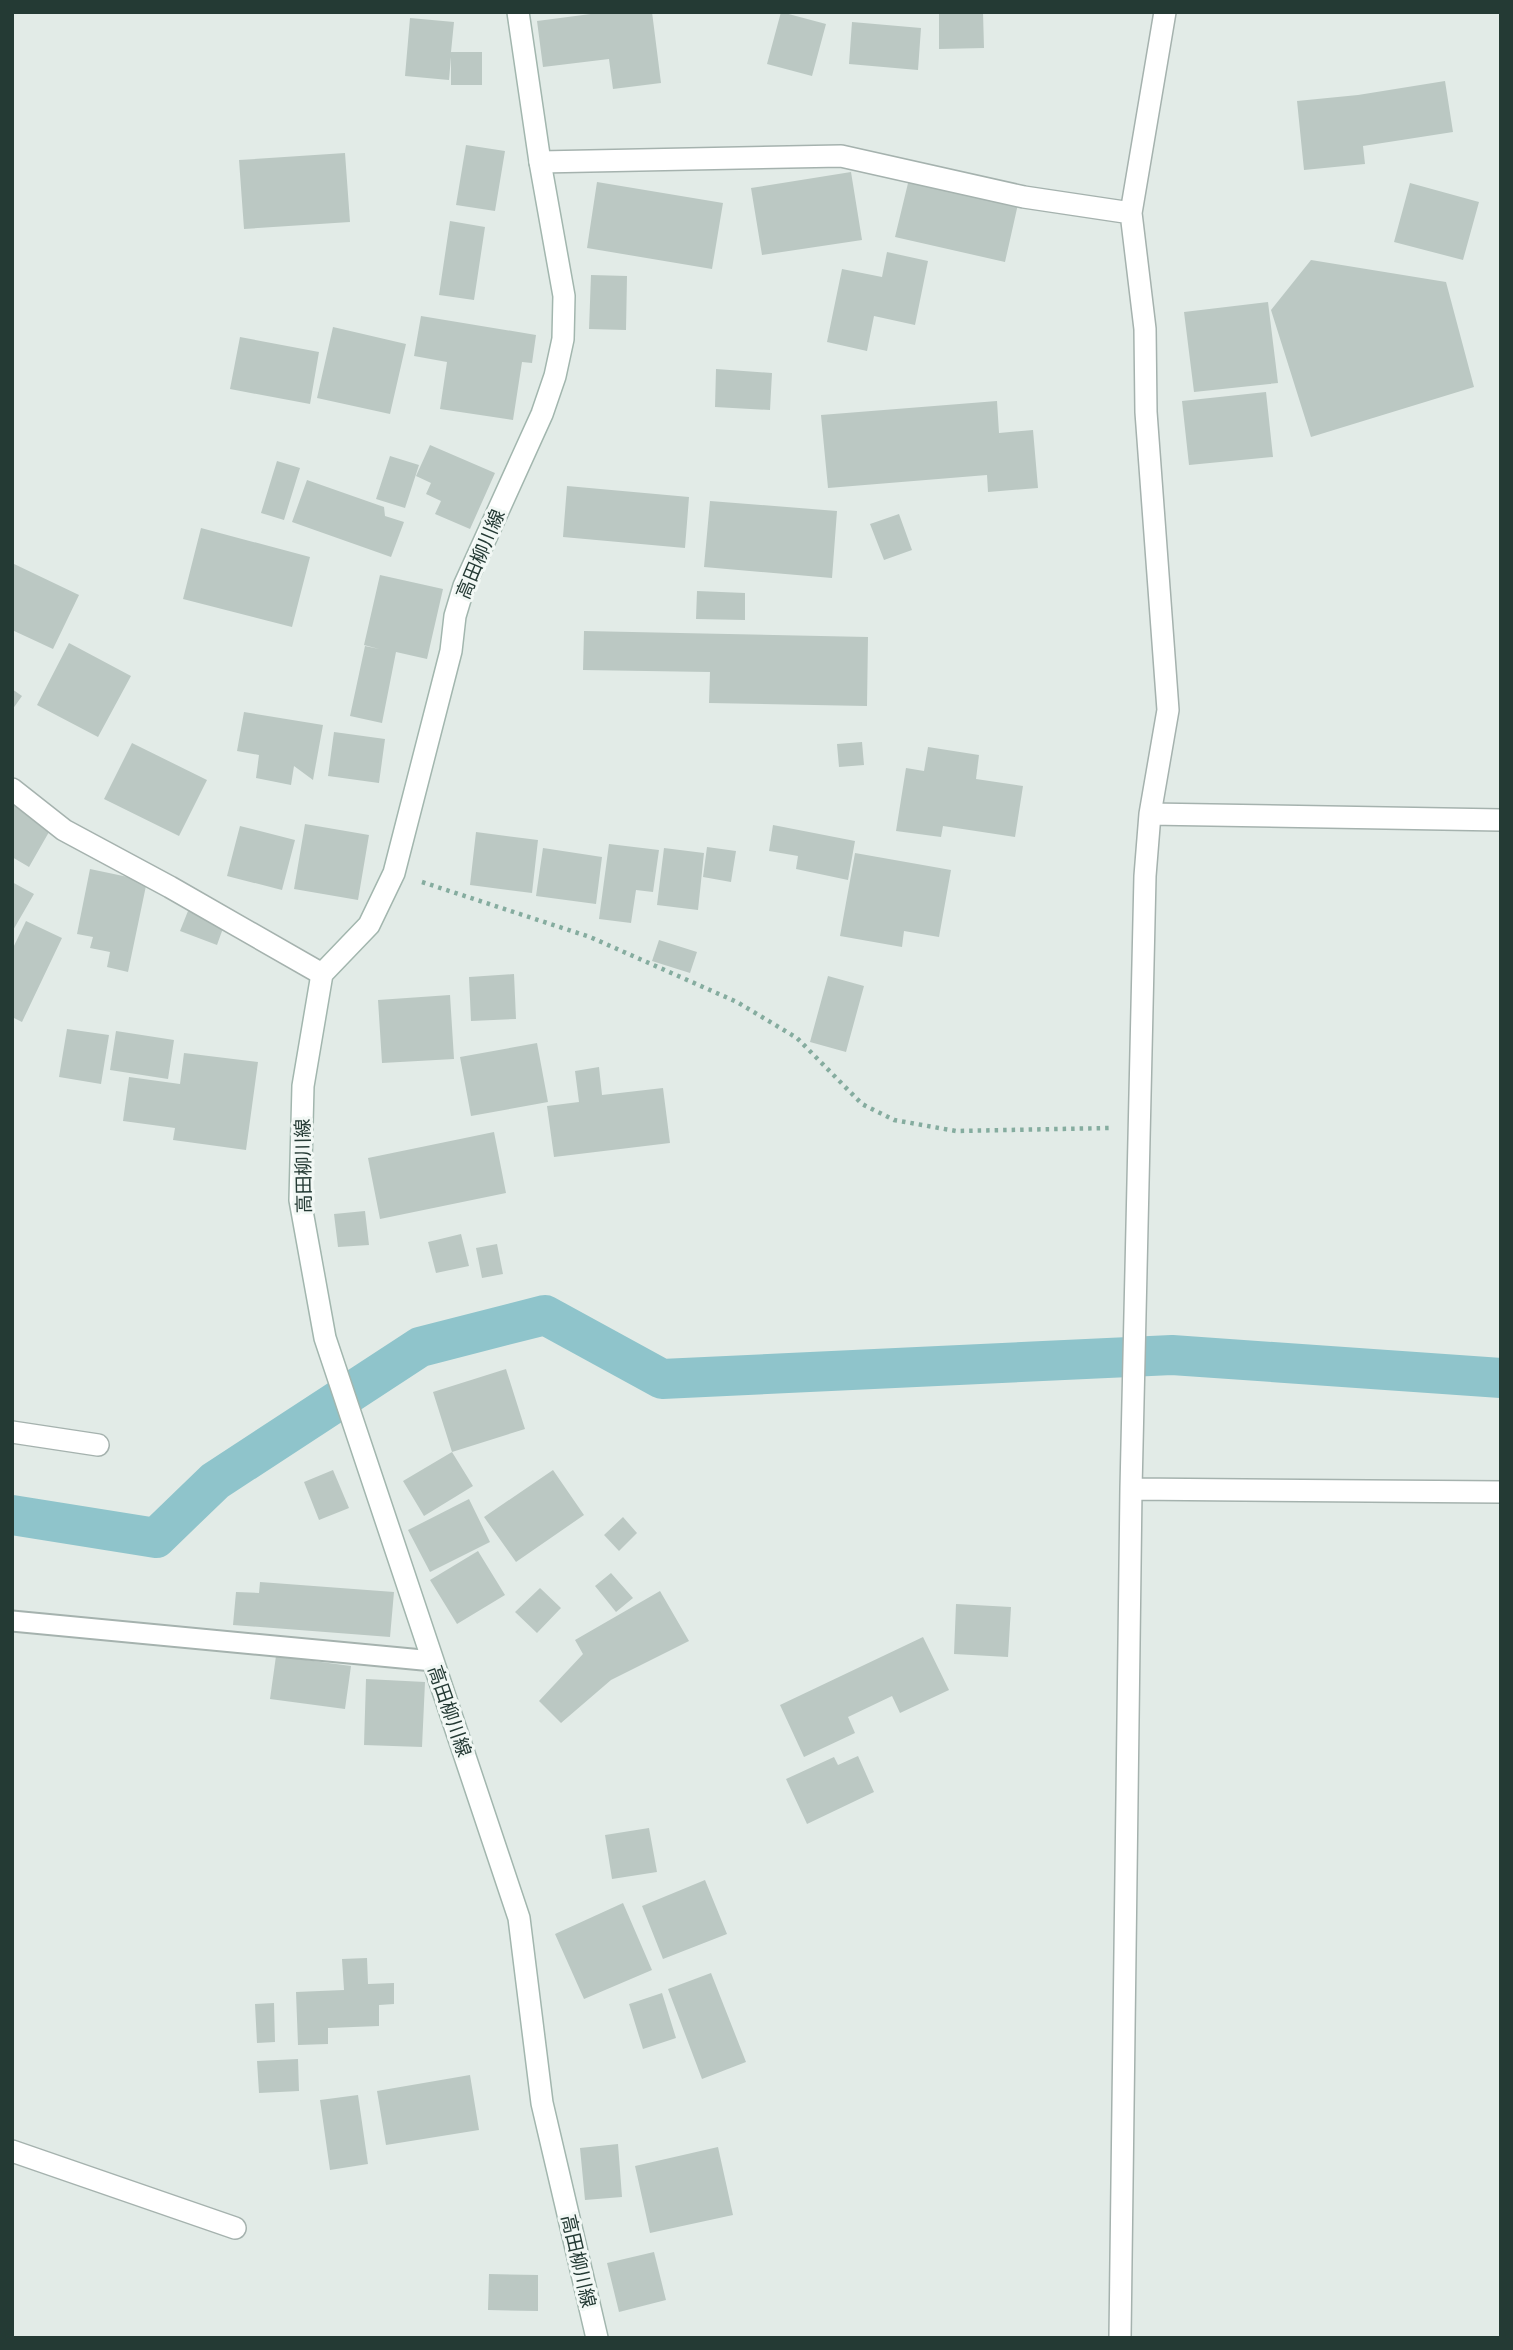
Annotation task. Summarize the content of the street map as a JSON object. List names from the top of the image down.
{
  "streets": {
    "street": ["高田柳川線"]
  }
}
